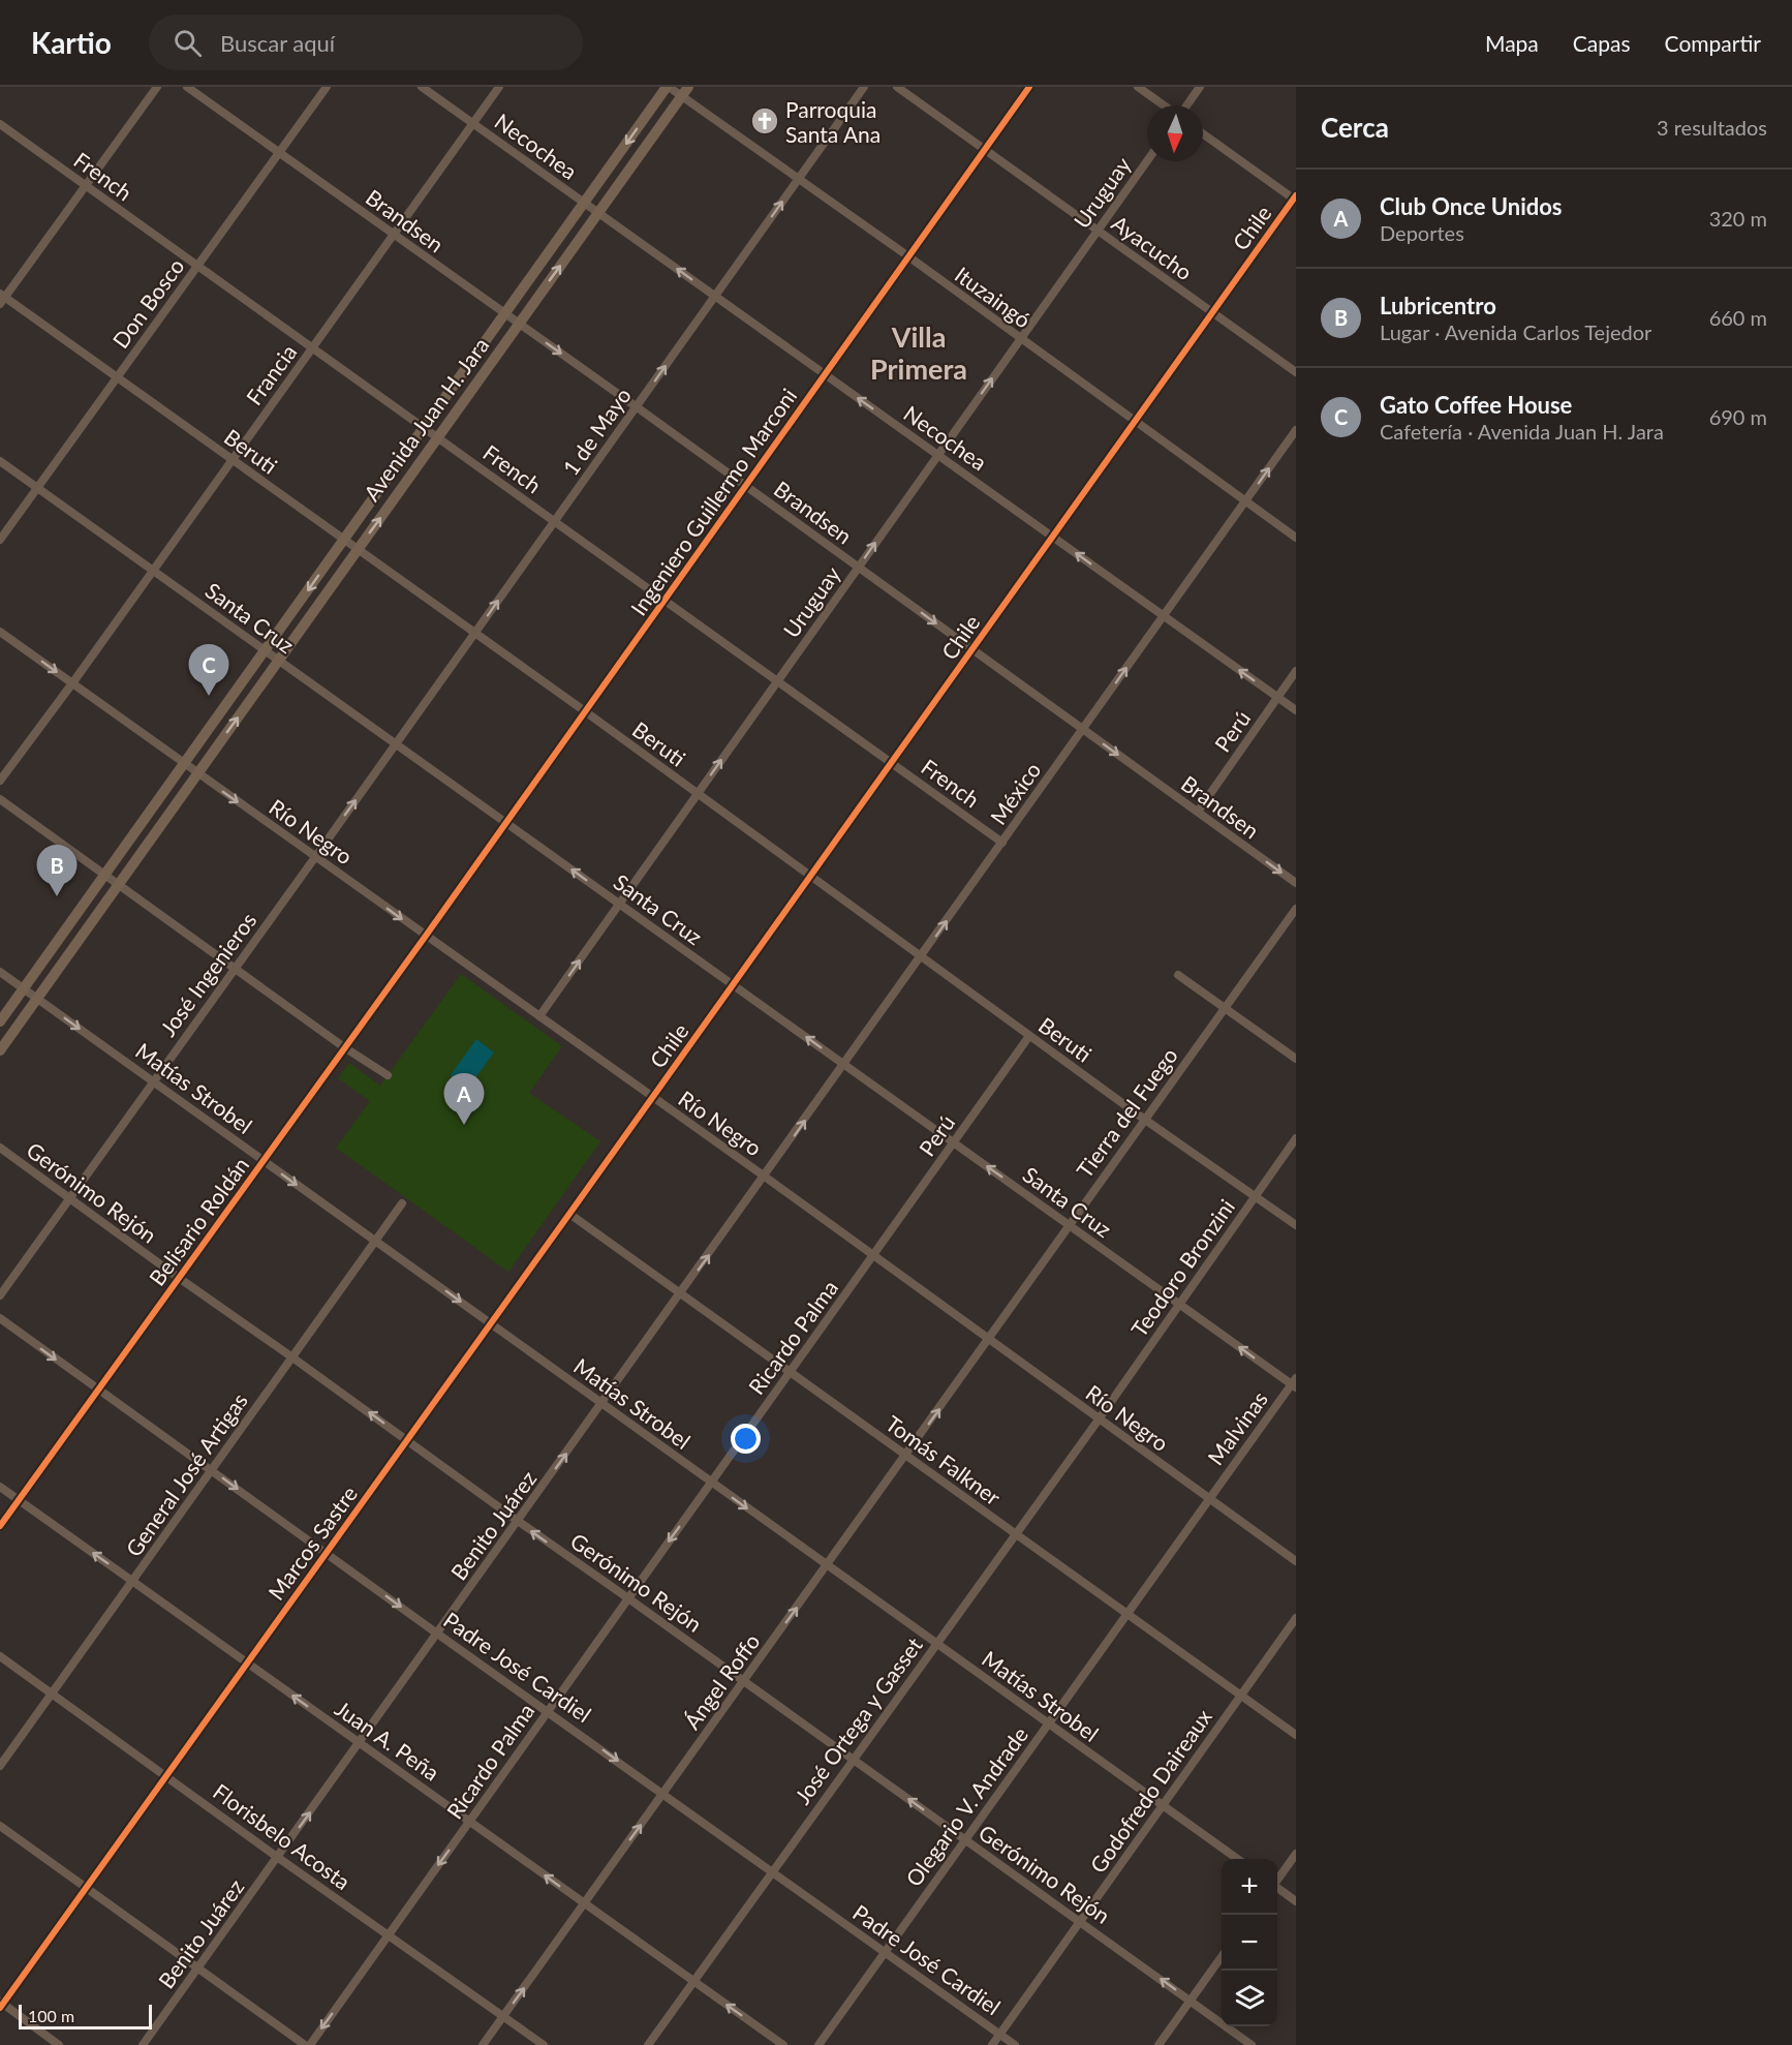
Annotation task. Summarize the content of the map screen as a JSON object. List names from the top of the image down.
{
  "streets": {
    "main road": ["Avenida Juan H. Jara"],
    "street": [
      "Necochea",
      "French",
      "Uruguay",
      "Brandsen",
      "Chile",
      "Ayacucho",
      "Ituzaingó",
      "Don Bosco",
      "Francia",
      "1 de Mayo",
      "Beruti",
      "Ingeniero Guillermo Marconi",
      "Santa Cruz",
      "Perú",
      "México",
      "Río Negro",
      "José Ingenieros",
      "Matías Strobel",
      "Tierra del Fuego",
      "Gerónimo Rejón",
      "Belisario Roldán",
      "Teodoro Bronzini",
      "Ricardo Palma",
      "Malvinas",
      "Tomás Falkner",
      "General José Artigas",
      "Benito Juárez",
      "Marcos Sastre",
      "Padre José Cardiel",
      "Ángel Roffo",
      "José Ortega y Gasset",
      "Juan A. Peña",
      "Godofredo Daireaux",
      "Olegario V. Andrade",
      "Florisbelo Acosta"
    ]
  },
  "crossings": [
    ["Necochea", "Uruguay"],
    ["Necochea", "Chile"],
    ["Necochea", "Francia"],
    ["Necochea", "Avenida Juan H. Jara"],
    ["Necochea", "1 de Mayo"],
    ["Necochea", "Ingeniero Guillermo Marconi"],
    ["Necochea", "Perú"],
    ["Necochea", "México"],
    ["French", "Uruguay"],
    ["French", "Chile"],
    ["French", "Don Bosco"],
    ["French", "Francia"],
    ["French", "Avenida Juan H. Jara"],
    ["French", "1 de Mayo"],
    ["French", "Ingeniero Guillermo Marconi"],
    ["French", "México"],
    ["Uruguay", "Brandsen"],
    ["Uruguay", "Ayacucho"],
    ["Uruguay", "Ituzaingó"],
    ["Uruguay", "Beruti"],
    ["Uruguay", "Santa Cruz"],
    ["Uruguay", "Río Negro"],
    ["Brandsen", "Chile"],
    ["Brandsen", "Don Bosco"],
    ["Brandsen", "Francia"],
    ["Brandsen", "Avenida Juan H. Jara"],
    ["Brandsen", "1 de Mayo"],
    ["Brandsen", "Ingeniero Guillermo Marconi"],
    ["Brandsen", "Perú"],
    ["Brandsen", "México"],
    ["Chile", "Ayacucho"],
    ["Chile", "Ituzaingó"],
    ["Chile", "Beruti"],
    ["Chile", "Santa Cruz"],
    ["Chile", "Río Negro"],
    ["Chile", "Marcos Sastre"],
    ["Ayacucho", "Ingeniero Guillermo Marconi"],
    ["Ituzaingó", "Avenida Juan H. Jara"],
    ["Ituzaingó", "1 de Mayo"],
    ["Ituzaingó", "Ingeniero Guillermo Marconi"],
    ["Ituzaingó", "México"],
    ["Don Bosco", "Beruti"],
    ["Don Bosco", "Santa Cruz"],
    ["Francia", "Beruti"],
    ["Francia", "Santa Cruz"],
    ["Francia", "Río Negro"],
    ["Avenida Juan H. Jara", "Beruti"],
    ["Avenida Juan H. Jara", "Santa Cruz"],
    ["Avenida Juan H. Jara", "Río Negro"],
    ["Avenida Juan H. Jara", "Matías Strobel"],
    ["1 de Mayo", "Beruti"],
    ["1 de Mayo", "Santa Cruz"],
    ["1 de Mayo", "Río Negro"],
    ["1 de Mayo", "José Ingenieros"],
    ["Beruti", "Ingeniero Guillermo Marconi"],
    ["Beruti", "Perú"],
    ["Beruti", "México"],
    ["Beruti", "Tierra del Fuego"],
    ["Beruti", "Teodoro Bronzini"],
    ["Ingeniero Guillermo Marconi", "Santa Cruz"],
    ["Ingeniero Guillermo Marconi", "Río Negro"],
    ["Ingeniero Guillermo Marconi", "Belisario Roldán"],
    ["Santa Cruz", "Perú"],
    ["Santa Cruz", "México"],
    ["Santa Cruz", "Tierra del Fuego"],
    ["Santa Cruz", "Teodoro Bronzini"],
    ["Santa Cruz", "Malvinas"],
    ["Perú", "Río Negro"],
    ["Perú", "Ricardo Palma"],
    ["México", "Río Negro"],
    ["México", "Benito Juárez"],
    ["Río Negro", "José Ingenieros"],
    ["Río Negro", "Tierra del Fuego"],
    ["Río Negro", "Belisario Roldán"],
    ["Río Negro", "Teodoro Bronzini"],
    ["Río Negro", "Ricardo Palma"],
    ["Río Negro", "Malvinas"],
    ["Río Negro", "Benito Juárez"],
    ["Río Negro", "Marcos Sastre"],
    ["Río Negro", "Ángel Roffo"],
    ["Río Negro", "José Ortega y Gasset"],
    ["Río Negro", "Olegario V. Andrade"],
    ["José Ingenieros", "Matías Strobel"],
    ["José Ingenieros", "Gerónimo Rejón"],
    ["Matías Strobel", "Belisario Roldán"],
    ["Matías Strobel", "Ricardo Palma"],
    ["Matías Strobel", "General José Artigas"],
    ["Matías Strobel", "Benito Juárez"],
    ["Matías Strobel", "Marcos Sastre"],
    ["Matías Strobel", "Ángel Roffo"],
    ["Matías Strobel", "José Ortega y Gasset"],
    ["Matías Strobel", "Godofredo Daireaux"],
    ["Matías Strobel", "Olegario V. Andrade"],
    ["Tierra del Fuego", "Ángel Roffo"],
    ["Gerónimo Rejón", "Belisario Roldán"],
    ["Gerónimo Rejón", "Ricardo Palma"],
    ["Gerónimo Rejón", "General José Artigas"],
    ["Gerónimo Rejón", "Benito Juárez"],
    ["Gerónimo Rejón", "Marcos Sastre"],
    ["Gerónimo Rejón", "Ángel Roffo"],
    ["Gerónimo Rejón", "José Ortega y Gasset"],
    ["Gerónimo Rejón", "Godofredo Daireaux"],
    ["Gerónimo Rejón", "Olegario V. Andrade"],
    ["Belisario Roldán", "Padre José Cardiel"],
    ["Belisario Roldán", "Juan A. Peña"],
    ["Teodoro Bronzini", "José Ortega y Gasset"],
    ["Ricardo Palma", "Tomás Falkner"],
    ["Ricardo Palma", "Padre José Cardiel"],
    ["Ricardo Palma", "Juan A. Peña"],
    ["Ricardo Palma", "Florisbelo Acosta"],
    ["Malvinas", "Olegario V. Andrade"],
    ["Tomás Falkner", "Benito Juárez"],
    ["Tomás Falkner", "Marcos Sastre"],
    ["Tomás Falkner", "Ángel Roffo"],
    ["Tomás Falkner", "José Ortega y Gasset"],
    ["Tomás Falkner", "Godofredo Daireaux"],
    ["Tomás Falkner", "Olegario V. Andrade"],
    ["General José Artigas", "Padre José Cardiel"],
    ["General José Artigas", "Juan A. Peña"],
    ["General José Artigas", "Florisbelo Acosta"],
    ["Benito Juárez", "Padre José Cardiel"],
    ["Benito Juárez", "Juan A. Peña"],
    ["Benito Juárez", "Florisbelo Acosta"],
    ["Marcos Sastre", "Padre José Cardiel"],
    ["Marcos Sastre", "Juan A. Peña"],
    ["Marcos Sastre", "Florisbelo Acosta"],
    ["Padre José Cardiel", "Ángel Roffo"],
    ["Padre José Cardiel", "José Ortega y Gasset"],
    ["Padre José Cardiel", "Godofredo Daireaux"],
    ["Padre José Cardiel", "Olegario V. Andrade"],
    ["Ángel Roffo", "Juan A. Peña"],
    ["Ángel Roffo", "Florisbelo Acosta"],
    ["José Ortega y Gasset", "Juan A. Peña"]
  ],
  "one_way": [
    "Necochea",
    "Uruguay",
    "Brandsen",
    "1 de Mayo",
    "Santa Cruz",
    "México",
    "Matías Strobel",
    "Gerónimo Rejón",
    "Ricardo Palma",
    "Benito Juárez",
    "Padre José Cardiel",
    "Ángel Roffo",
    "Juan A. Peña"
  ],
  "districts": ["Villa Primera"],
  "places": {
    "church": ["Parroquia Santa Ana"]
  },
  "scale_bar": "100 m",
  "north": "bottom",
  "page": {
    "header": "Kartio",
    "search": "Buscar aquí",
    "nav": ["Mapa", "Capas", "Compartir"],
    "heading": ["Cerca", "3 resultados"],
    "list": [
      {
        "mark": "A",
        "name": "Club Once Unidos",
        "note": "Deportes",
        "value": "320 m"
      },
      {
        "mark": "B",
        "name": "Lubricentro",
        "note": "Lugar · Avenida Carlos Tejedor",
        "value": "660 m"
      },
      {
        "mark": "C",
        "name": "Gato Coffee House",
        "note": "Cafetería · Avenida Juan H. Jara",
        "value": "690 m"
      }
    ],
    "pins": ["C", "B", "A"],
    "map_buttons": ["+", "−"],
    "scale": "100 m"
  }
}
